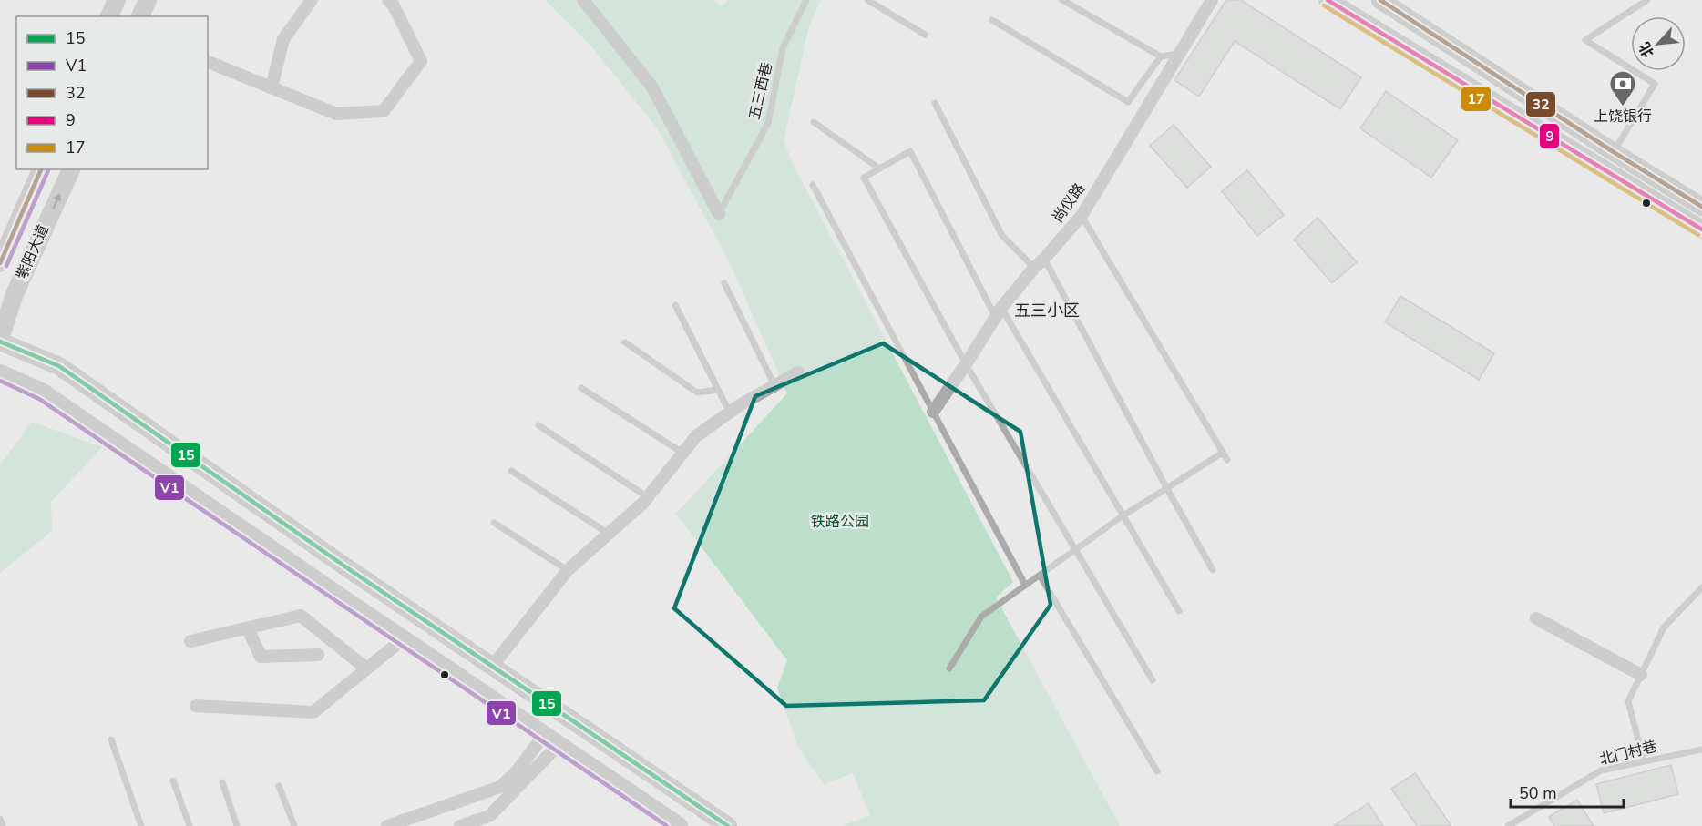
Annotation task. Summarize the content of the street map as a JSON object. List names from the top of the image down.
{
  "streets": {
    "main road": ["紫阳大道"],
    "street": ["尚仪路"],
    "lane": ["五三西巷", "北门村巷"]
  },
  "districts": ["五三小区"],
  "parks": ["铁路公园"],
  "places": {
    "bank": ["上饶银行"]
  },
  "lines": [
    "transit line 32",
    "transit line 9",
    "transit line 17",
    "transit line V1",
    "transit line 15"
  ],
  "legend": [
    "15",
    "V1",
    "32",
    "9",
    "17"
  ],
  "scale_bar": "50 m",
  "north": "bottom left"
}
